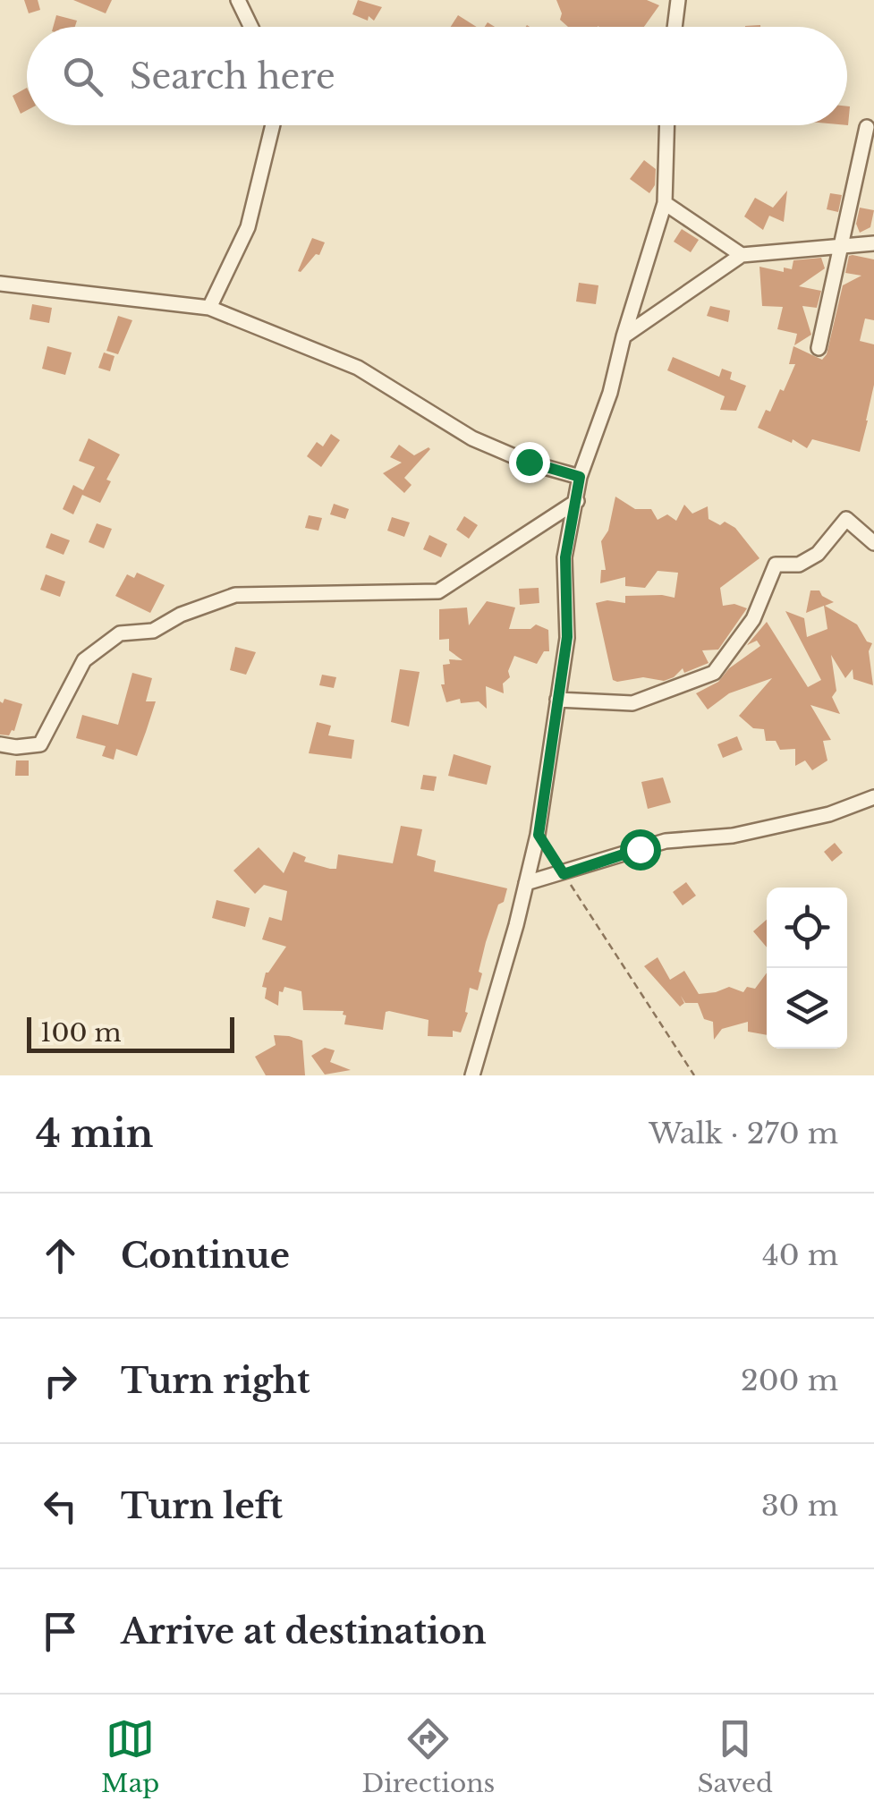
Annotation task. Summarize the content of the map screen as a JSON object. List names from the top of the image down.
{
  "scale_bar": "100 m",
  "page": {
    "search": "Search here",
    "scale": "100 m",
    "heading": ["4 min", "Walk · 270 m"],
    "list": [
      ["Continue", "40 m"],
      ["Turn right", "200 m"],
      ["Turn left", "30 m"],
      "Arrive at destination"
    ],
    "nav": ["Map", "Directions", "Saved"]
  }
}
